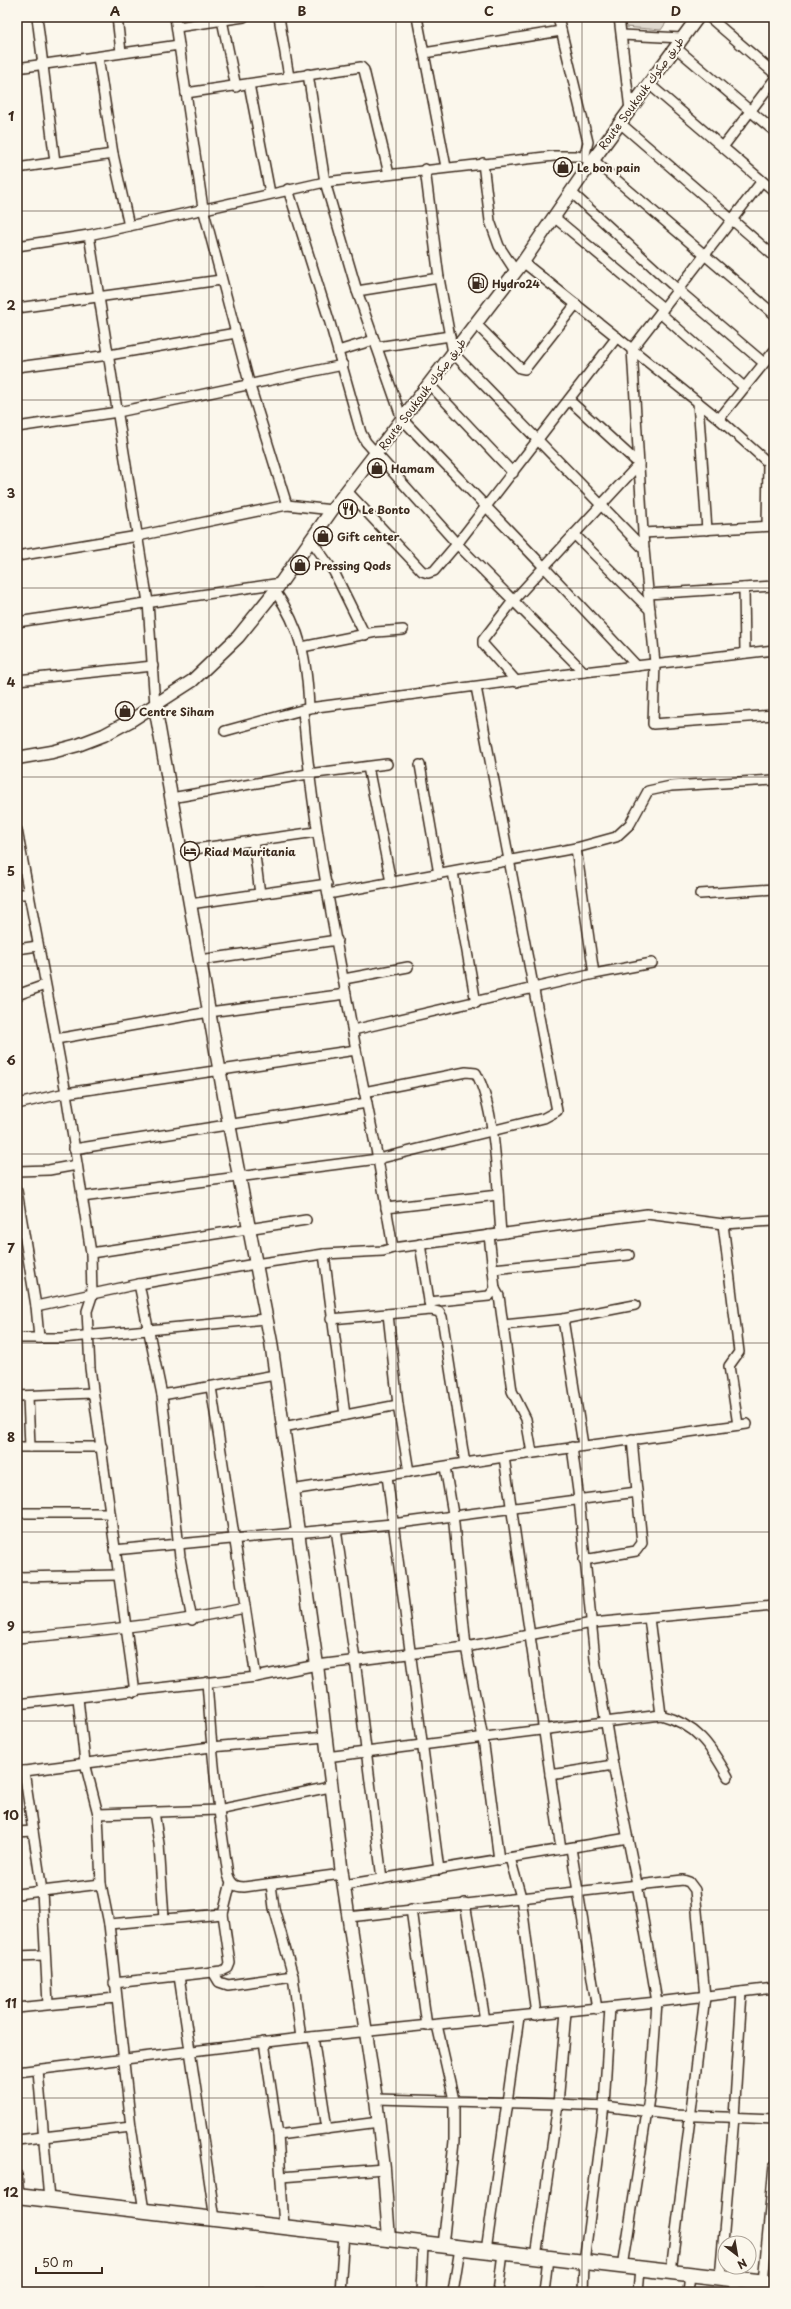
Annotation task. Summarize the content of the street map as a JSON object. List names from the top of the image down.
{
  "streets": {
    "street": ["Route Soukouk طريق صكوك"]
  },
  "places": {
    "shop": [
      "Le bon pain",
      "Hamam",
      "Gift center",
      "Pressing Qods",
      "Centre Siham"
    ],
    "fuel station": ["Hydro24"],
    "restaurant": ["Le Bonto"],
    "hotel": ["Riad Mauritania"]
  },
  "scale_bar": "50 m",
  "north": "bottom right",
  "grid": {
    "columns": [
      "A",
      "B",
      "C",
      "D"
    ],
    "rows": [
      "1",
      "2",
      "3",
      "4",
      "5",
      "6",
      "7",
      "8",
      "9",
      "10",
      "11",
      "12"
    ]
  }
}
